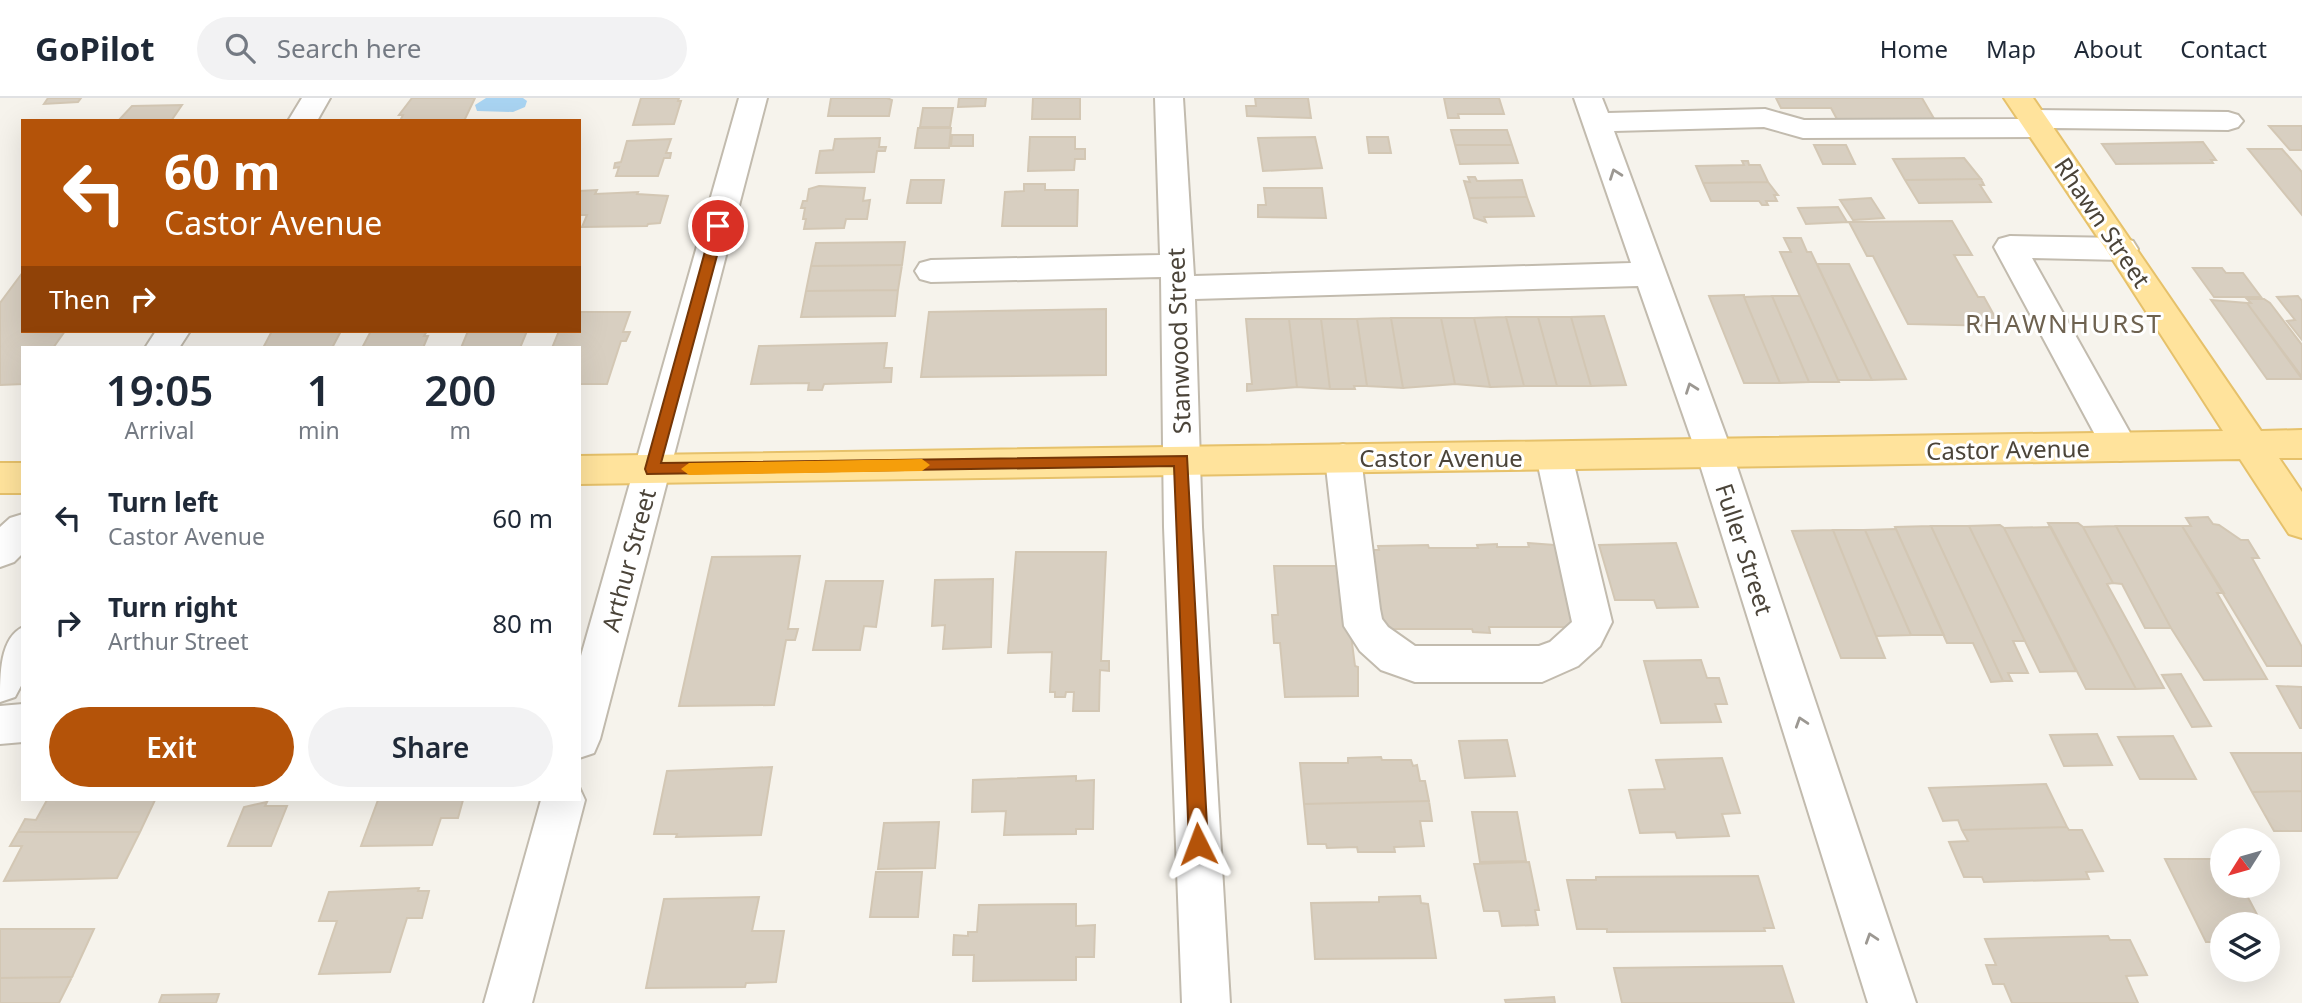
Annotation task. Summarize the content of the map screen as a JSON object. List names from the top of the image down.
{
  "streets": {
    "main road": ["Rhawn Street", "Castor Avenue"],
    "street": ["Stanwood Street", "Fuller Street", "Arthur Street"]
  },
  "crossings": [
    ["Rhawn Street", "Castor Avenue"],
    ["Stanwood Street", "Castor Avenue"],
    ["Castor Avenue", "Fuller Street"],
    ["Castor Avenue", "Arthur Street"]
  ],
  "one_way": ["Fuller Street"],
  "districts": ["RHAWNHURST"],
  "north": "bottom left",
  "page": {
    "header": "GoPilot",
    "search": "Search here",
    "nav": [
      "Home",
      "Map",
      "About",
      "Contact"
    ],
    "turn": ["60 m", "Castor Avenue"],
    "then": "Then",
    "eta": [
      "19:05",
      "Arrival",
      "1",
      "min",
      "200",
      "m"
    ],
    "list": [
      {
        "name": "Turn left",
        "note": "Castor Avenue",
        "value": "60 m"
      },
      {
        "name": "Turn right",
        "note": "Arthur Street",
        "value": "80 m"
      }
    ],
    "buttons": ["Exit", "Share"]
  }
}
